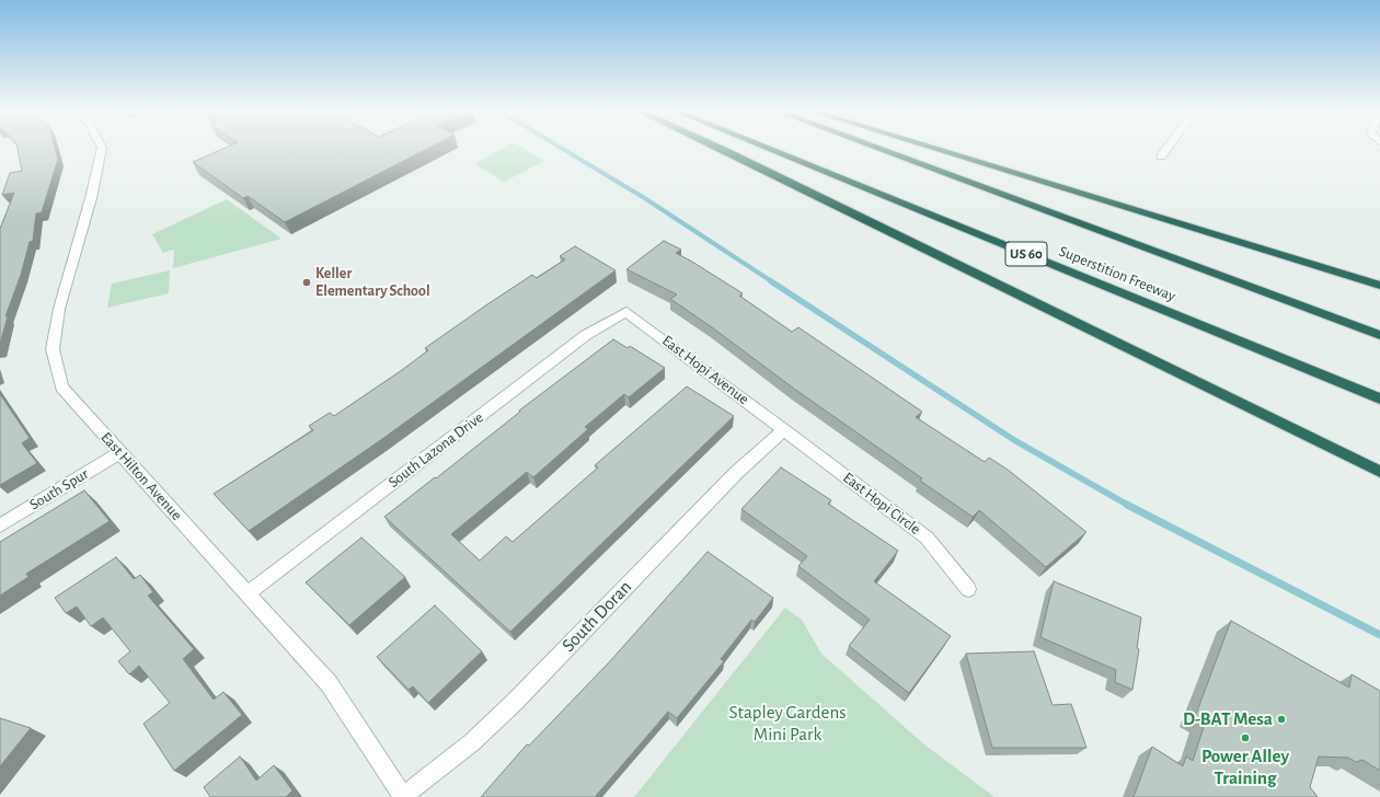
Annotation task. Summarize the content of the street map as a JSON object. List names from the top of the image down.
{
  "streets": {
    "highway": ["US 60", "Superstition Freeway"],
    "street": [
      "East Hopi Avenue",
      "South Lazona Drive",
      "East Hilton Avenue",
      "South Spur",
      "East Hopi Circle",
      "South Doran"
    ]
  },
  "crossings": [
    ["East Hopi Avenue", "South Lazona Drive"],
    ["East Hopi Avenue", "East Hopi Circle"],
    ["East Hopi Avenue", "South Doran"],
    ["South Lazona Drive", "East Hilton Avenue"],
    ["East Hilton Avenue", "South Spur"],
    ["East Hilton Avenue", "South Doran"],
    ["East Hopi Circle", "South Doran"]
  ],
  "parks": ["Stapley Gardens Mini Park"],
  "places": ["Keller Elementary School", "D-BAT Mesa", "Power Alley Training"]
}
